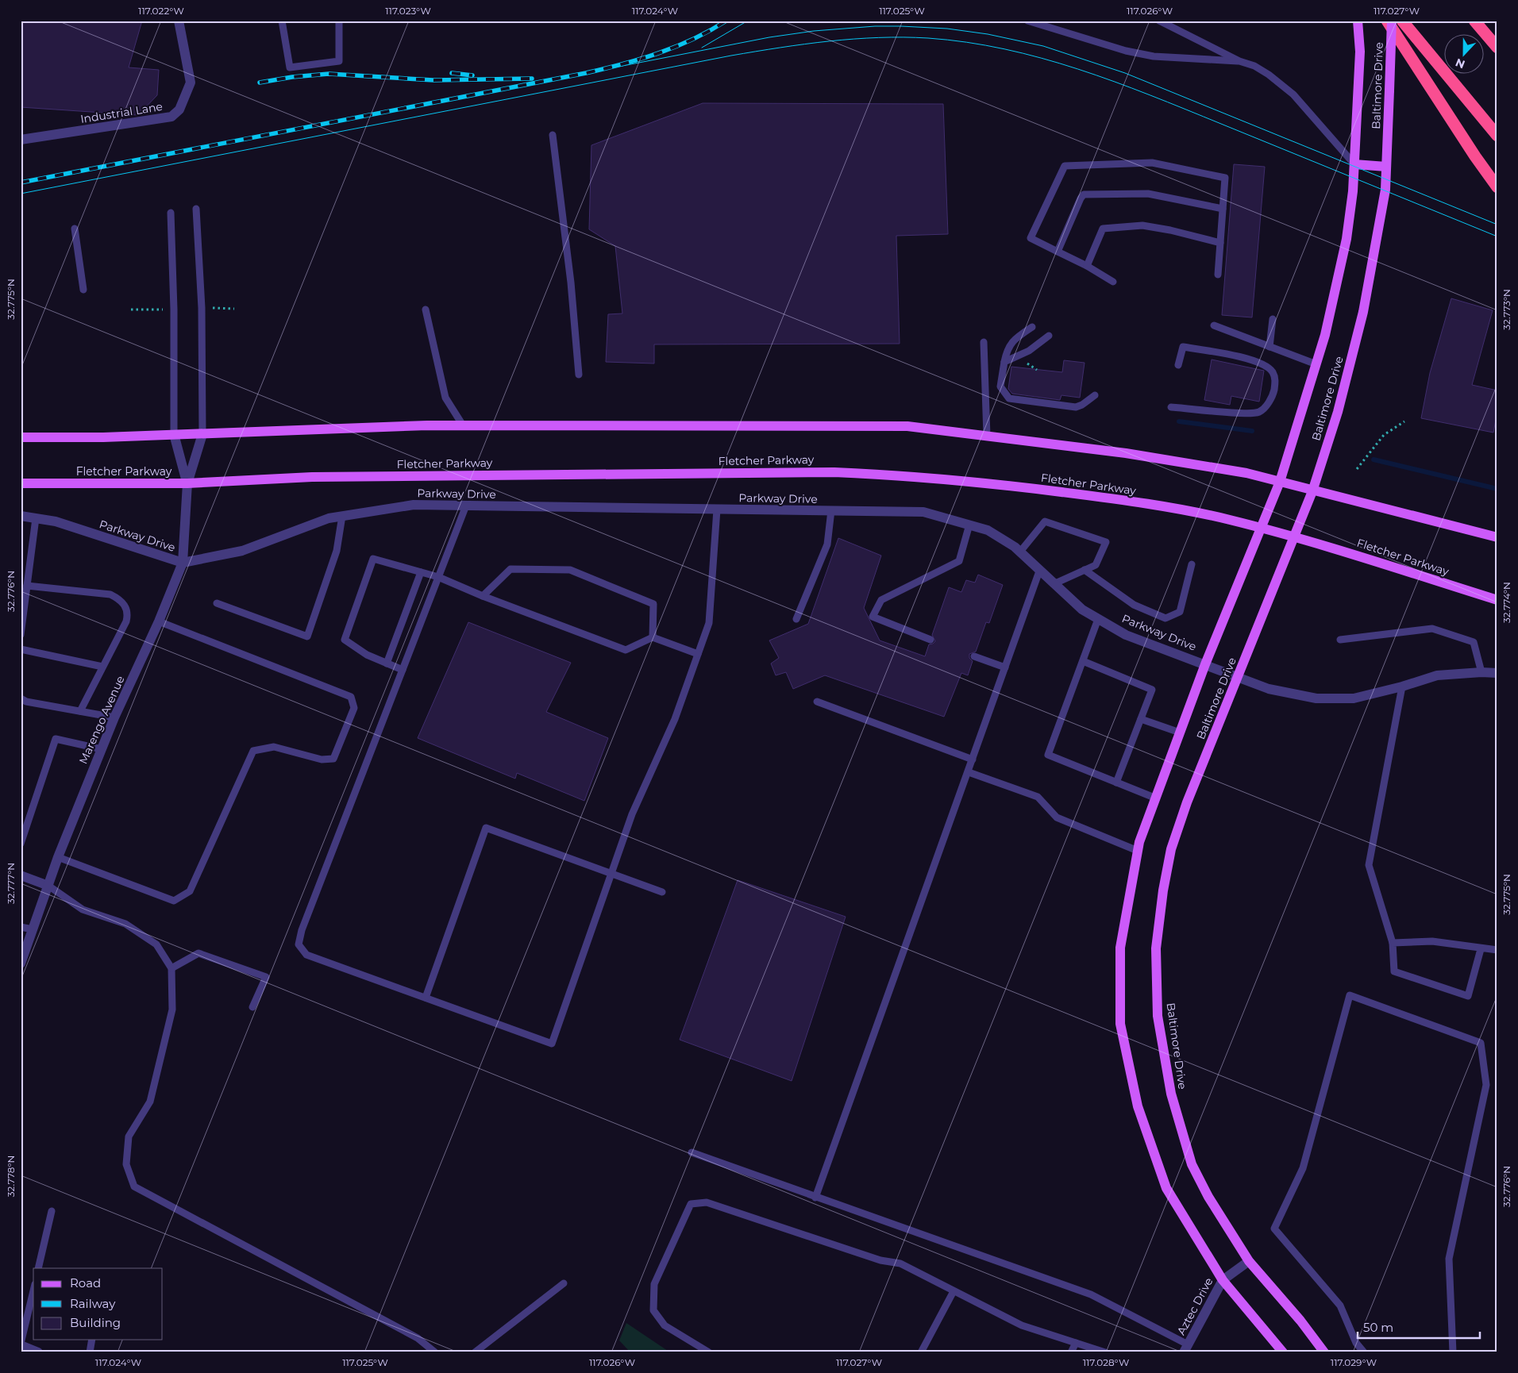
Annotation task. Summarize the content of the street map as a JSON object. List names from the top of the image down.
{
  "streets": {
    "main road": ["Baltimore Drive", "Fletcher Parkway"],
    "street": [
      "Industrial Lane",
      "Parkway Drive",
      "Marengo Avenue",
      "Aztec Drive"
    ]
  },
  "crossings": [
    ["Baltimore Drive", "Fletcher Parkway"],
    ["Baltimore Drive", "Parkway Drive"],
    ["Baltimore Drive", "Aztec Drive"],
    ["Fletcher Parkway", "Marengo Avenue"],
    ["Parkway Drive", "Marengo Avenue"]
  ],
  "legend": ["Road", "Railway", "Building"],
  "scale_bar": "50 m",
  "north": "bottom",
  "coordinates": [
    "117.022°W",
    "117.023°W",
    "117.024°W",
    "117.025°W",
    "117.026°W",
    "117.027°W",
    "32.775°N",
    "32.773°N",
    "32.776°N",
    "32.774°N",
    "32.777°N",
    "32.778°N",
    "117.028°W",
    "117.029°W"
  ]
}
